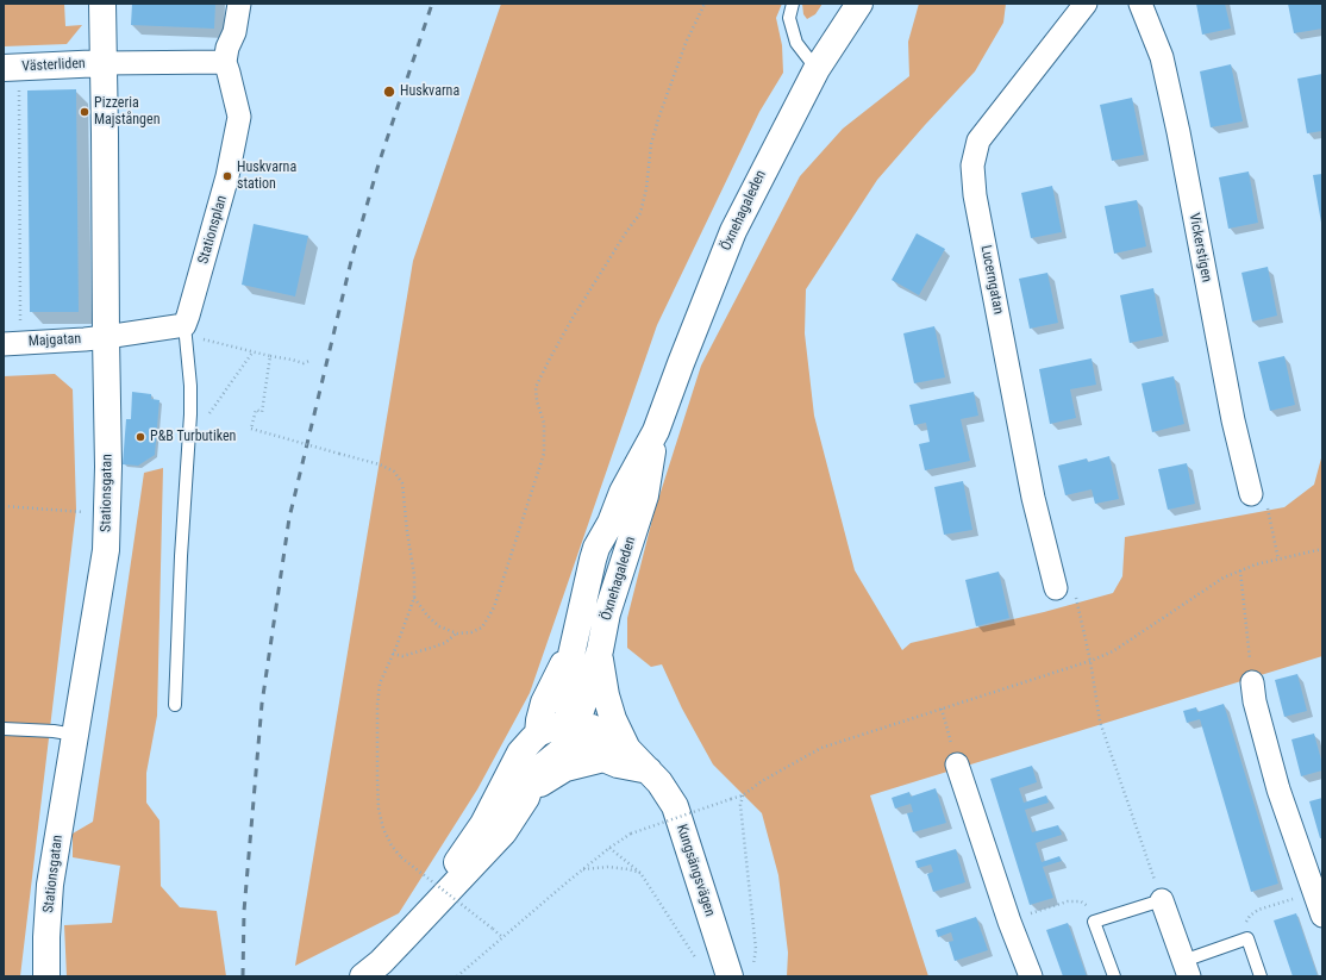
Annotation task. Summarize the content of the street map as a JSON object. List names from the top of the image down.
{
  "streets": {
    "street": [
      "Västerliden",
      "Öxnehagaleden",
      "Stationsplan",
      "Vickerstigen",
      "Lucerngatan",
      "Majgatan",
      "Stationsgatan",
      "Kungsängsvägen"
    ]
  },
  "crossings": [
    ["Västerliden", "Stationsgatan"],
    ["Öxnehagaleden", "Kungsängsvägen"],
    ["Majgatan", "Stationsgatan"]
  ],
  "places": [
    "Huskvarna",
    "Pizzeria Majstången",
    "Huskvarna station",
    "P&B Turbutiken"
  ]
}
